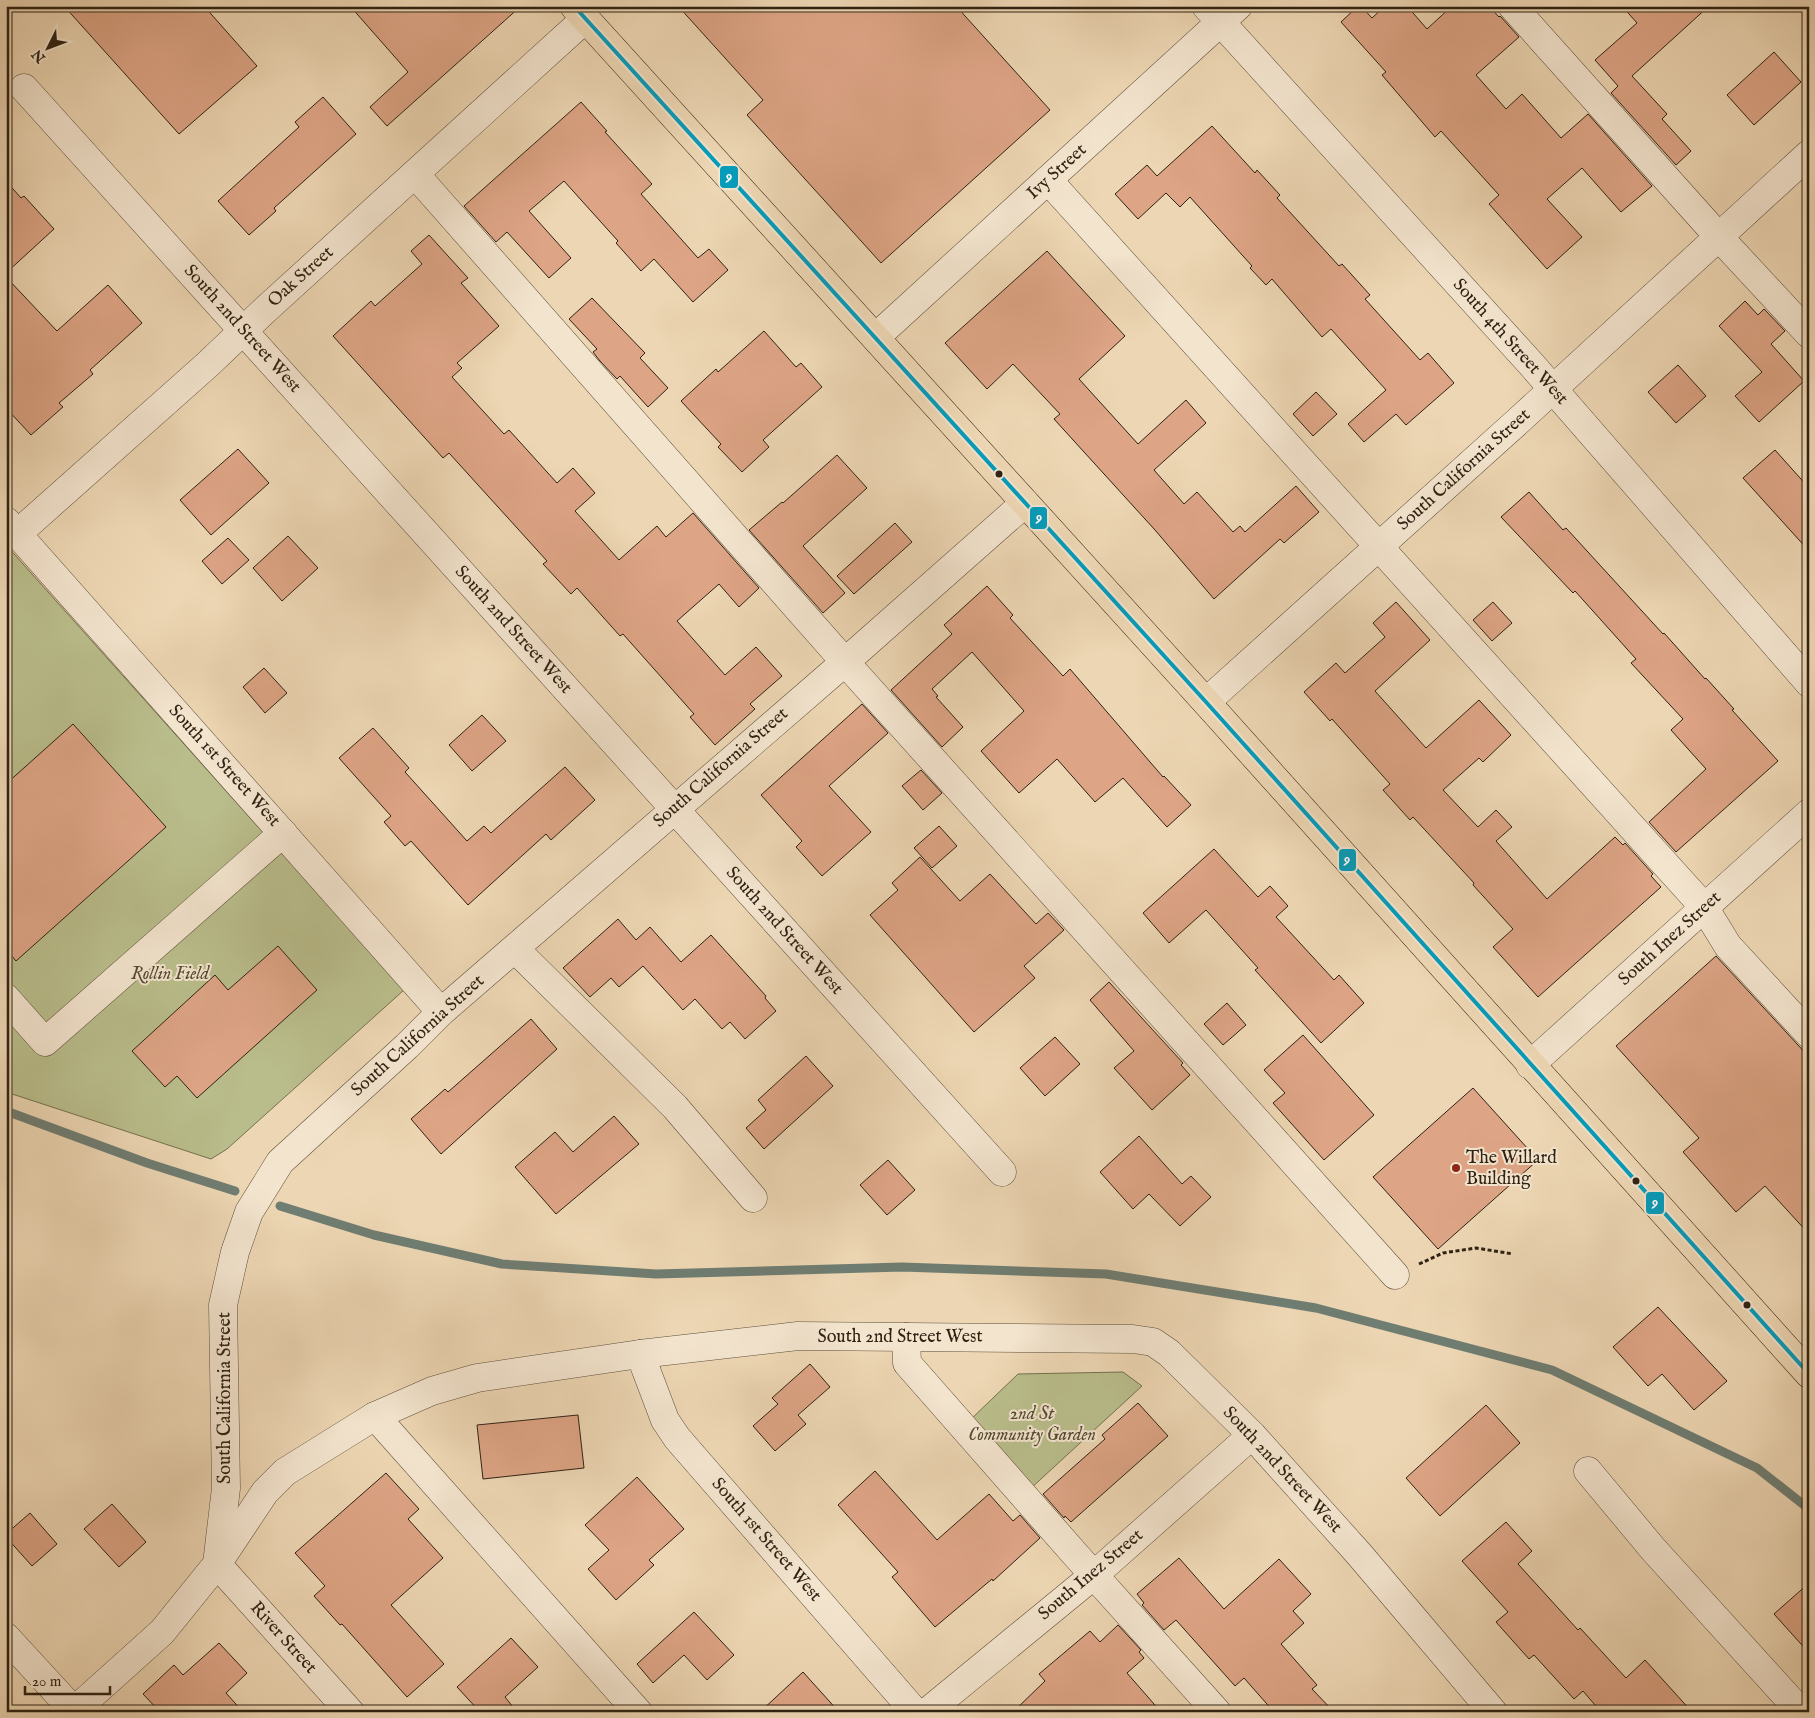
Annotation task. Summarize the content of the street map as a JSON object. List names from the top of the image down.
{
  "streets": {
    "street": [
      "Ivy Street",
      "Oak Street",
      "South 2nd Street West",
      "South 4th Street West",
      "South California Street",
      "South 1st Street West",
      "South Inez Street",
      "River Street"
    ]
  },
  "crossings": [
    ["Ivy Street", "South 4th Street West"],
    ["Oak Street", "South 2nd Street West"],
    ["Oak Street", "South 1st Street West"],
    ["South 2nd Street West", "South California Street"],
    ["South 2nd Street West", "South 1st Street West"],
    ["South 2nd Street West", "South Inez Street"],
    ["South 2nd Street West", "River Street"],
    ["South 4th Street West", "South California Street"],
    ["South California Street", "South 1st Street West"],
    ["South California Street", "River Street"]
  ],
  "parks": ["Rollin Field", "2nd St Community Garden"],
  "places": ["The Willard Building"],
  "lines": ["transit line 9"],
  "scale_bar": "20 m",
  "north": "bottom left"
}
